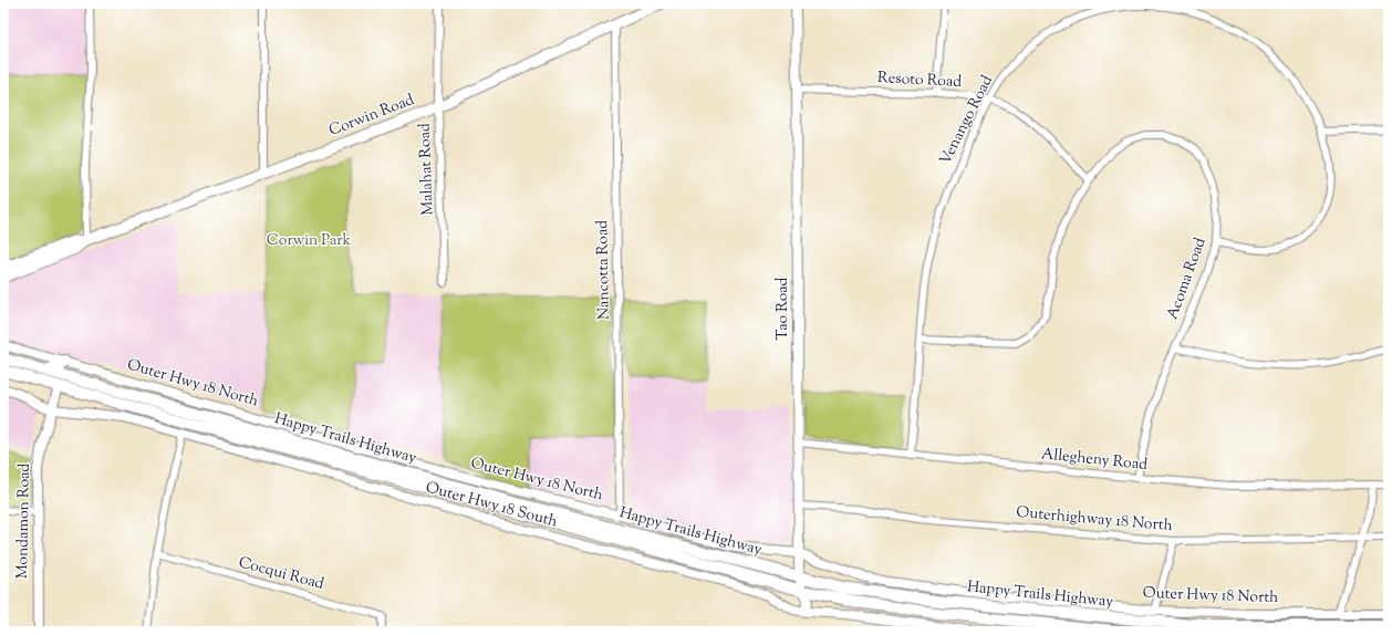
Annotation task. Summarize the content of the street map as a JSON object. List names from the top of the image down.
{
  "streets": {
    "main road": ["Corwin Road", "Happy Trails Highway"],
    "street": [
      "Resoto Road",
      "Venango Road",
      "Malahat Road",
      "Nancotta Road",
      "Acoma Road",
      "Tao Road",
      "Outer Hwy 18 North",
      "Allegheny Road",
      "Outer Hwy 18 South",
      "Outerhighway 18 North",
      "Mondamon Road",
      "Cocqui Road"
    ]
  },
  "crossings": [
    ["Resoto Road", "Venango Road"],
    ["Resoto Road", "Acoma Road"],
    ["Resoto Road", "Tao Road"],
    ["Corwin Road", "Malahat Road"],
    ["Corwin Road", "Nancotta Road"],
    ["Venango Road", "Acoma Road"],
    ["Venango Road", "Allegheny Road"],
    ["Nancotta Road", "Outer Hwy 18 North"],
    ["Acoma Road", "Allegheny Road"],
    ["Tao Road", "Outer Hwy 18 North"],
    ["Tao Road", "Happy Trails Highway"],
    ["Tao Road", "Allegheny Road"],
    ["Tao Road", "Outer Hwy 18 South"],
    ["Tao Road", "Outerhighway 18 North"],
    ["Happy Trails Highway", "Mondamon Road"],
    ["Outer Hwy 18 South", "Mondamon Road"]
  ],
  "parks": ["Corwin Park"]
}
